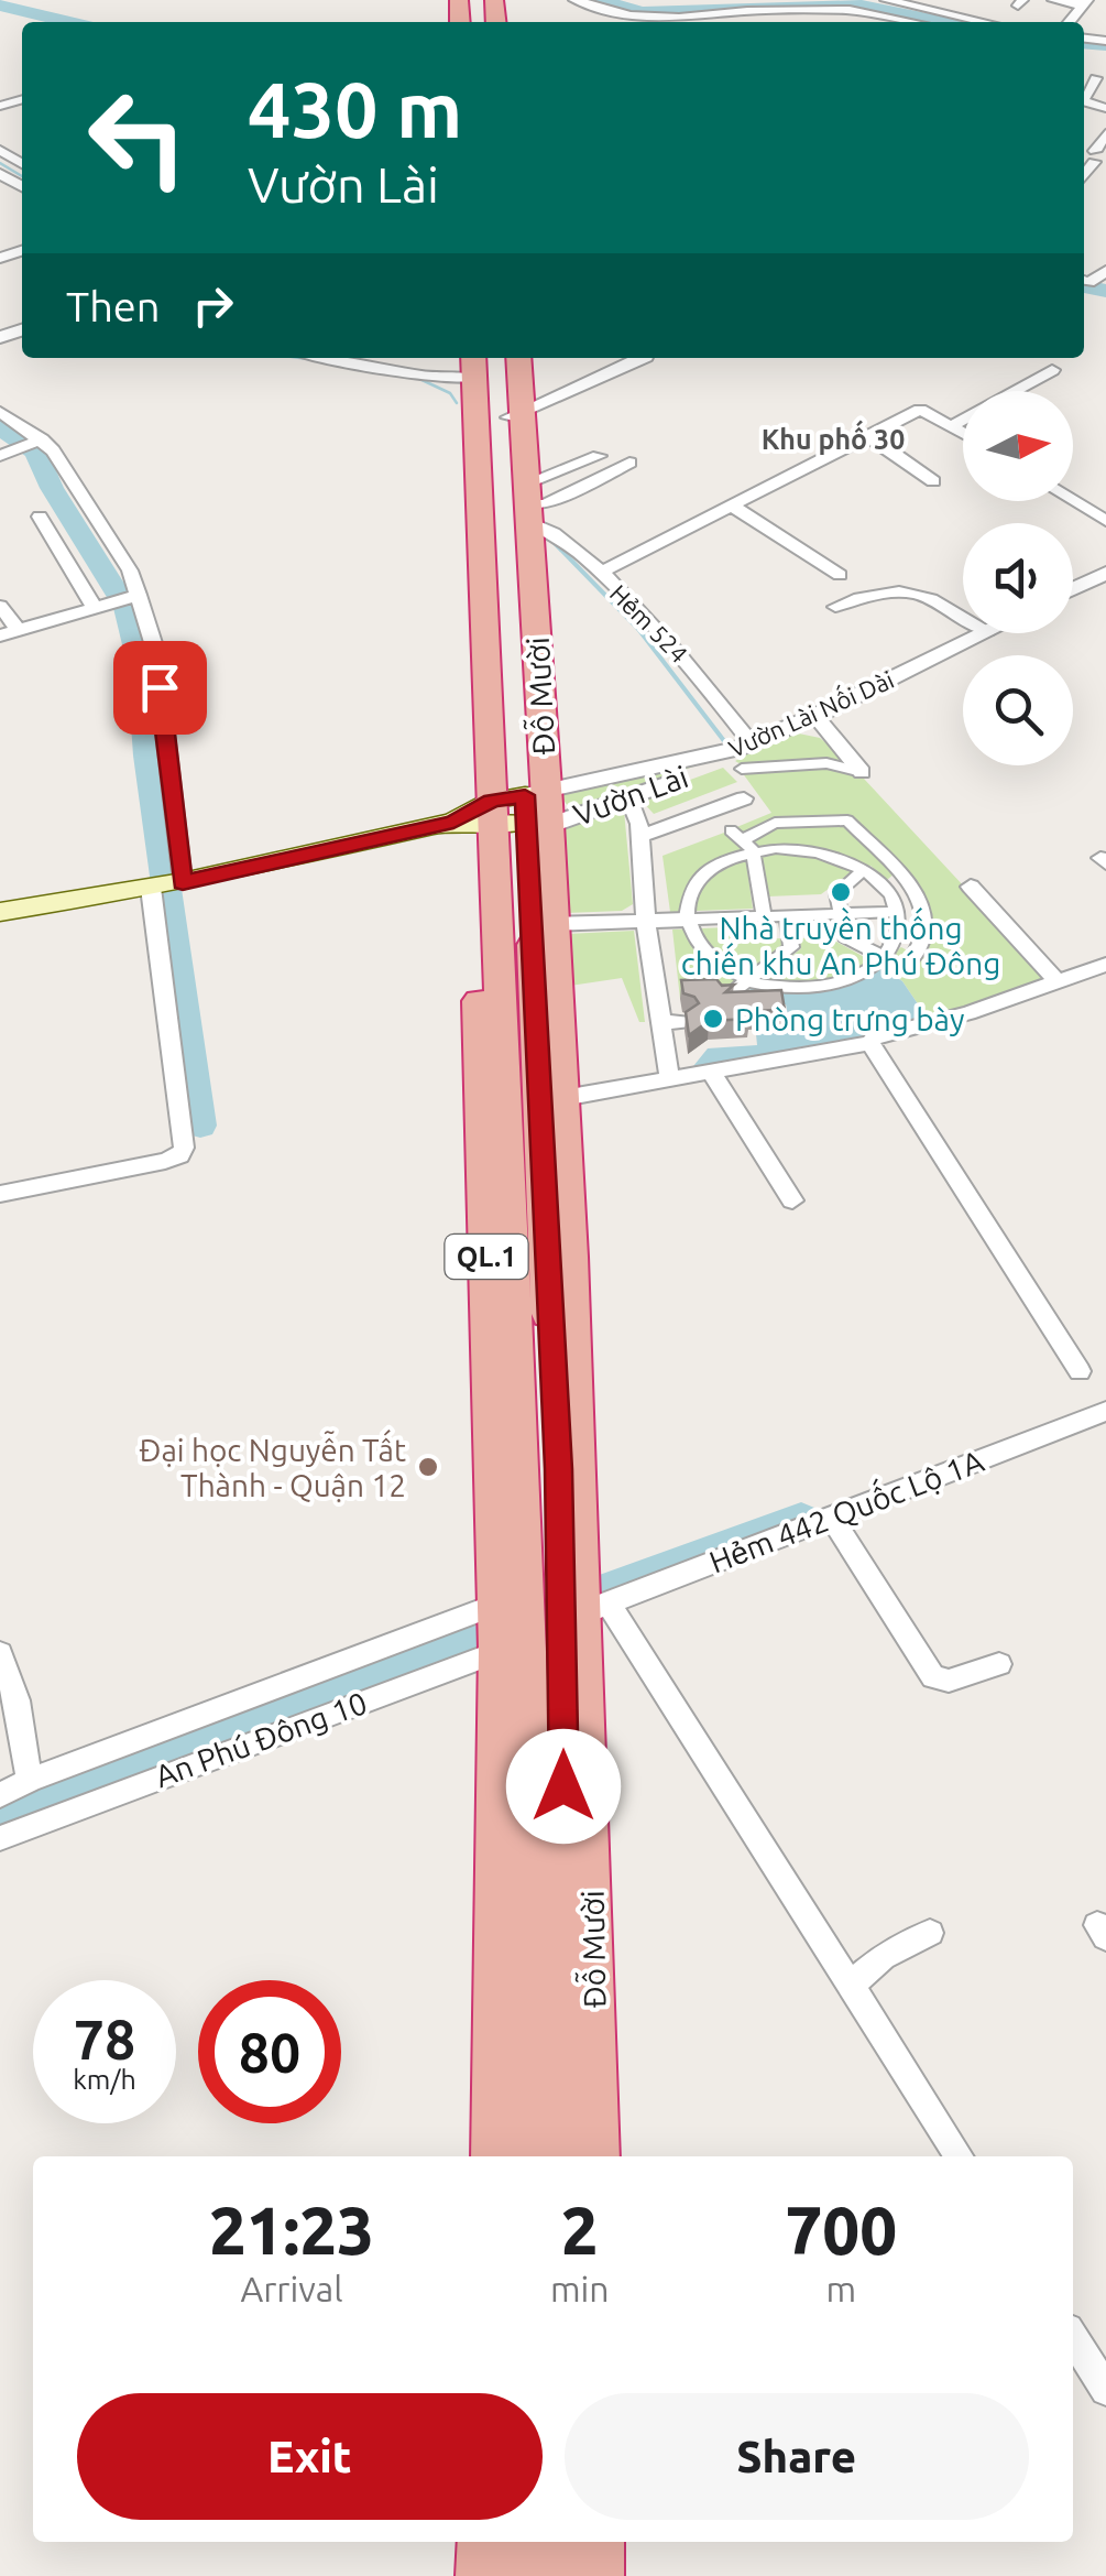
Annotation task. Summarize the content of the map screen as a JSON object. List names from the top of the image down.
{
  "streets": {
    "highway": ["Đỗ Mười", "QL.1"],
    "main road": ["Vườn Lài"],
    "street": [
      "Hẻm 524",
      "Vườn Lài Nối Dài",
      "Hẻm 442 Quốc Lộ 1A",
      "An Phú Đông 10"
    ]
  },
  "crossings": [
    ["Hẻm 524", "Đỗ Mười"],
    ["Hẻm 524", "Vườn Lài Nối Dài"],
    ["Hẻm 524", "Vườn Lài"],
    ["Đỗ Mười", "Vườn Lài Nối Dài"],
    ["Đỗ Mười", "Vườn Lài"],
    ["Đỗ Mười", "Hẻm 442 Quốc Lộ 1A"],
    ["Đỗ Mười", "An Phú Đông 10"],
    ["Vườn Lài Nối Dài", "Vườn Lài"]
  ],
  "districts": ["Khu phố 30"],
  "places": ["Nhà truyền thống chiến khu An Phú Đông", "Phòng trưng bày", "Đại học Nguyễn Tất Thành - Quận 12"],
  "north": "right",
  "page": {
    "turn": ["430 m", "Vườn Lài"],
    "then": "Then",
    "speed": "78 km/h",
    "limit": "80",
    "eta": [
      "21:23",
      "Arrival",
      "2",
      "min",
      "700",
      "m"
    ],
    "buttons": ["Exit", "Share"]
  }
}
